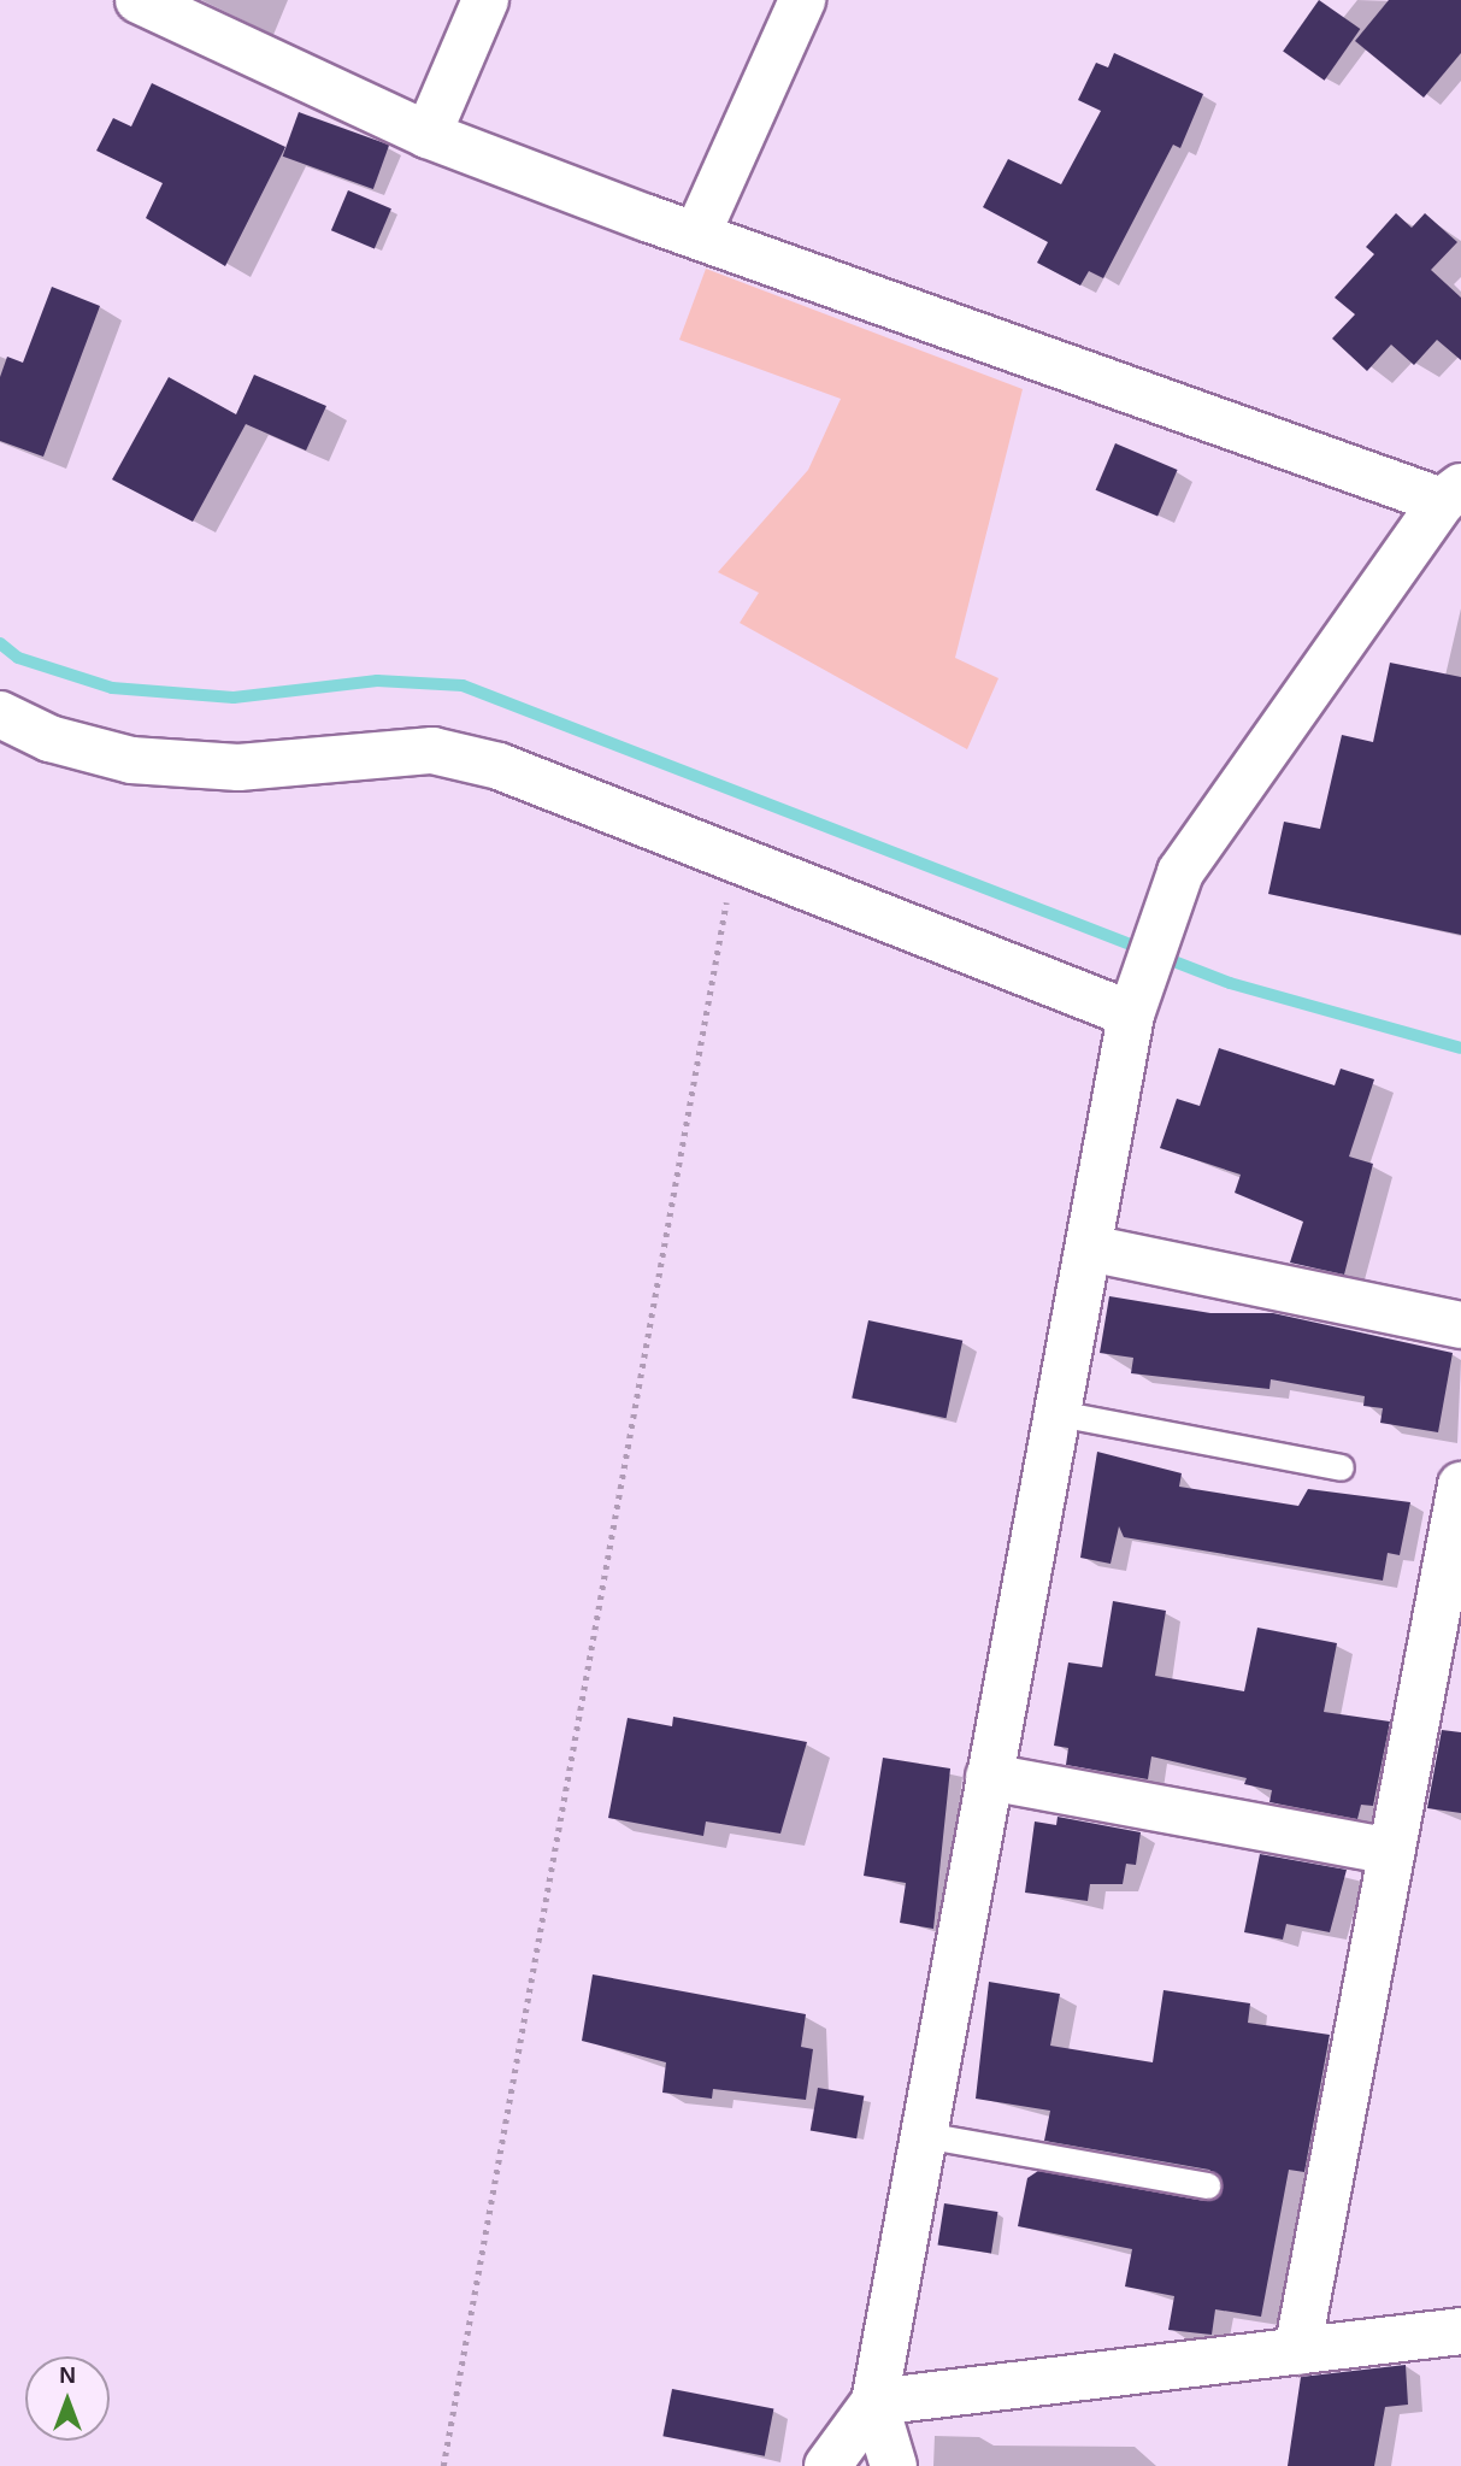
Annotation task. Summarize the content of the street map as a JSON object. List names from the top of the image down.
{
  "north": "top"
}
